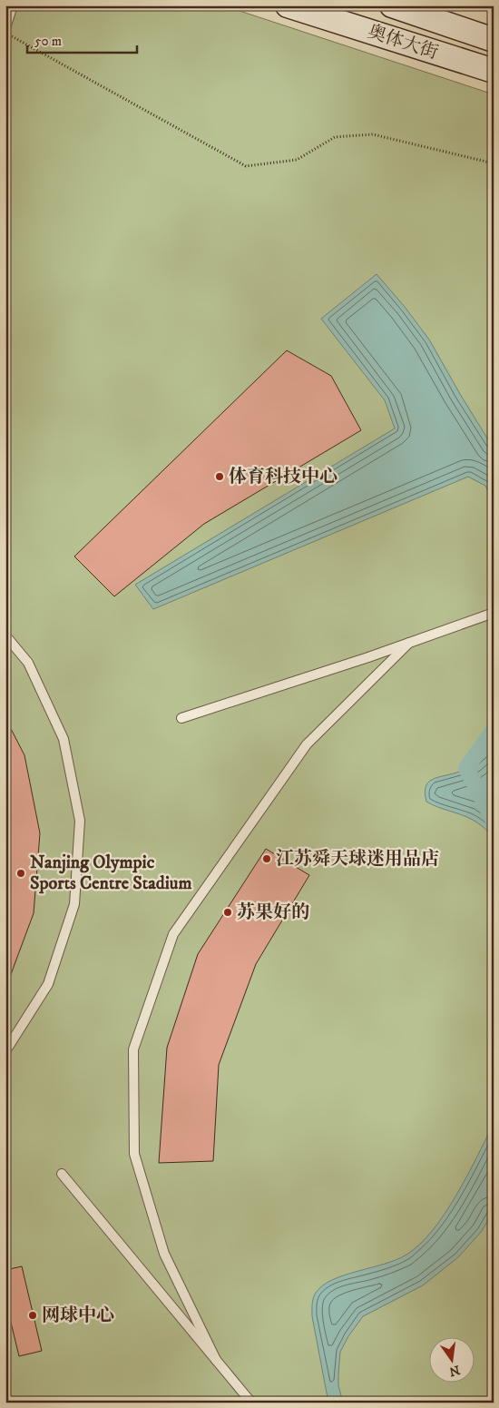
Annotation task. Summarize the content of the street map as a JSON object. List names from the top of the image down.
{
  "streets": {
    "main road": ["奥体大街"]
  },
  "places": [
    "体育科技中心",
    "江苏舜天球迷用品店",
    "Nanjing Olympic Sports Centre Stadium",
    "苏果好的",
    "网球中心"
  ],
  "scale_bar": "50 m",
  "north": "bottom"
}
